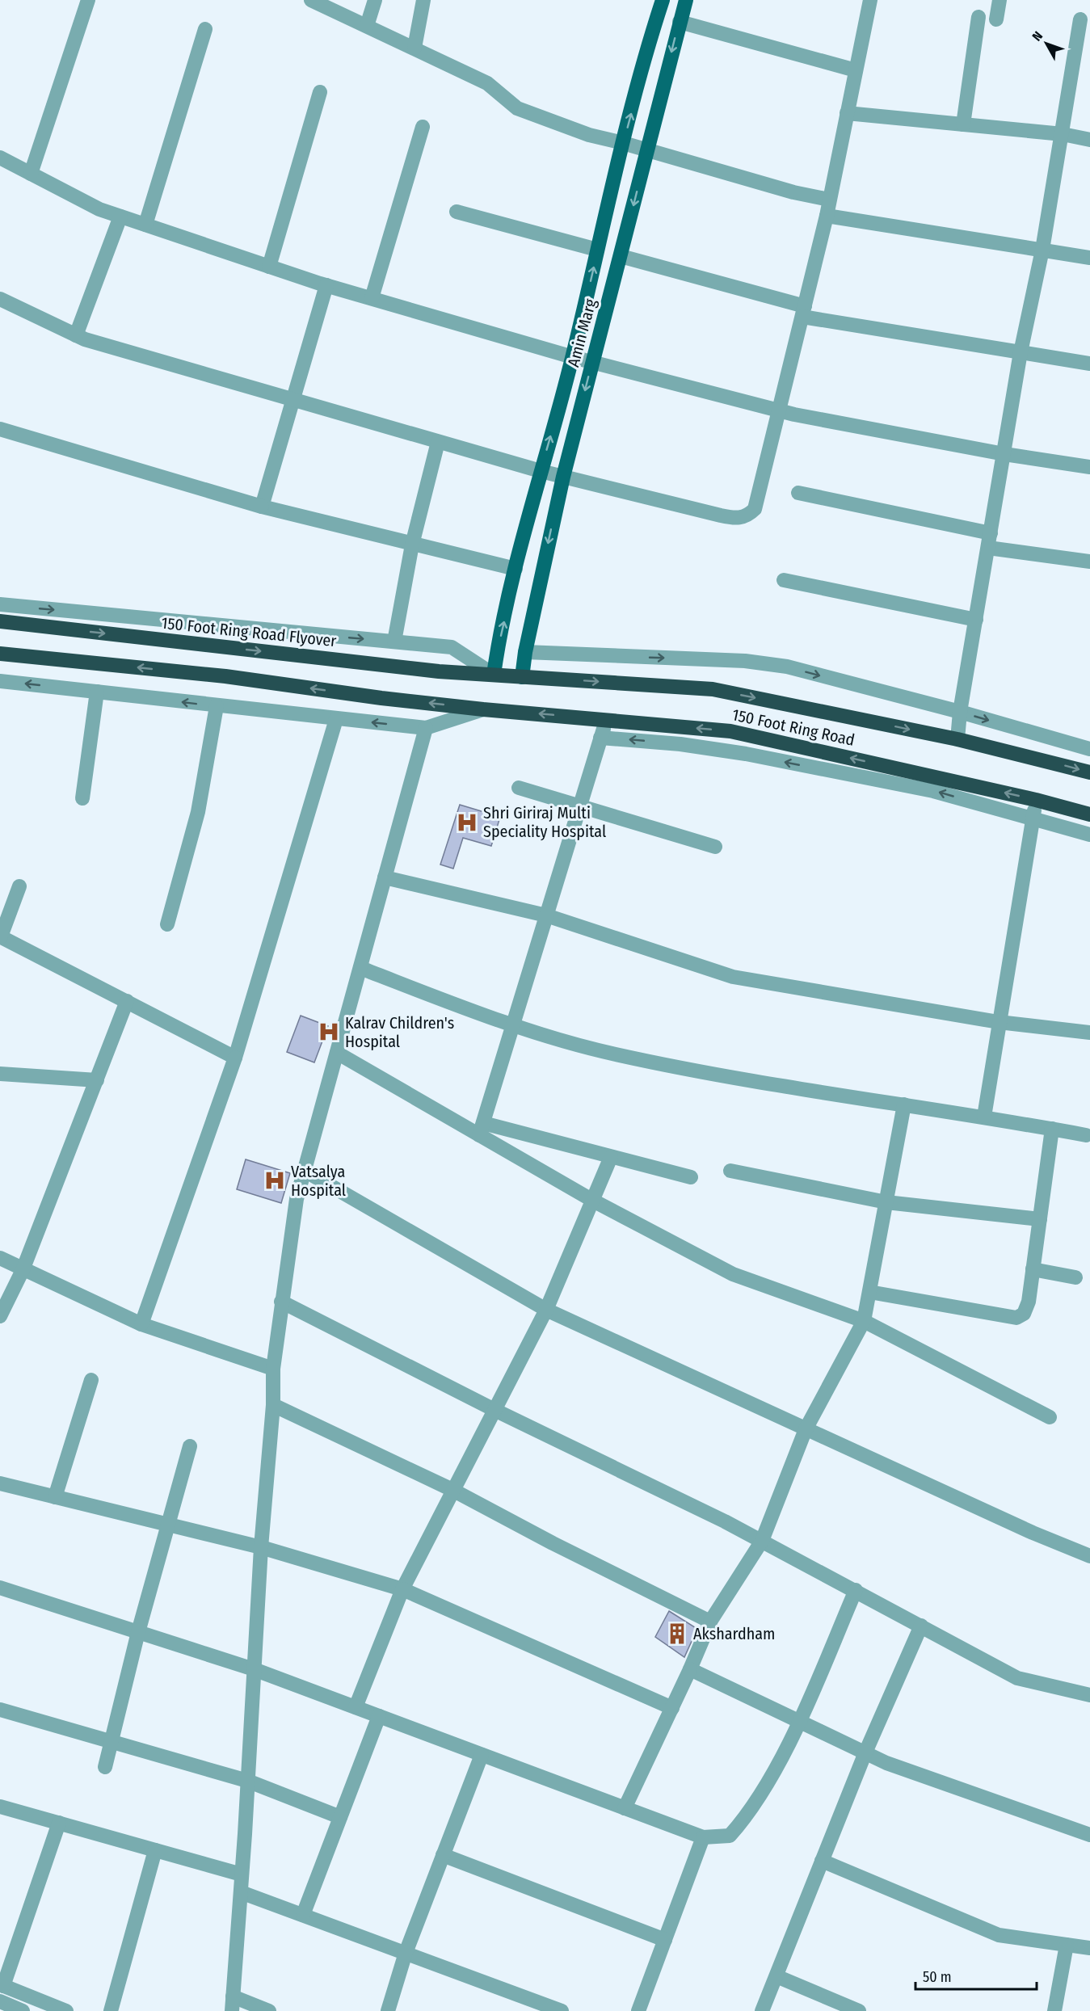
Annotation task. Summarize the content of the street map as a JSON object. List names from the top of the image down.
{
  "streets": {
    "highway": ["150 Foot Ring Road Flyover", "150 Foot Ring Road"],
    "main road": ["Amin Marg"]
  },
  "crossings": [
    ["Amin Marg", "150 Foot Ring Road Flyover"],
    ["Amin Marg", "150 Foot Ring Road"],
    ["150 Foot Ring Road Flyover", "150 Foot Ring Road"]
  ],
  "places": {
    "hospital": ["Shri Giriraj Multi Speciality Hospital", "Kalrav Children's Hospital", "Vatsalya Hospital"],
    "building": ["Akshardham"]
  },
  "scale_bar": "50 m",
  "north": "top left"
}
